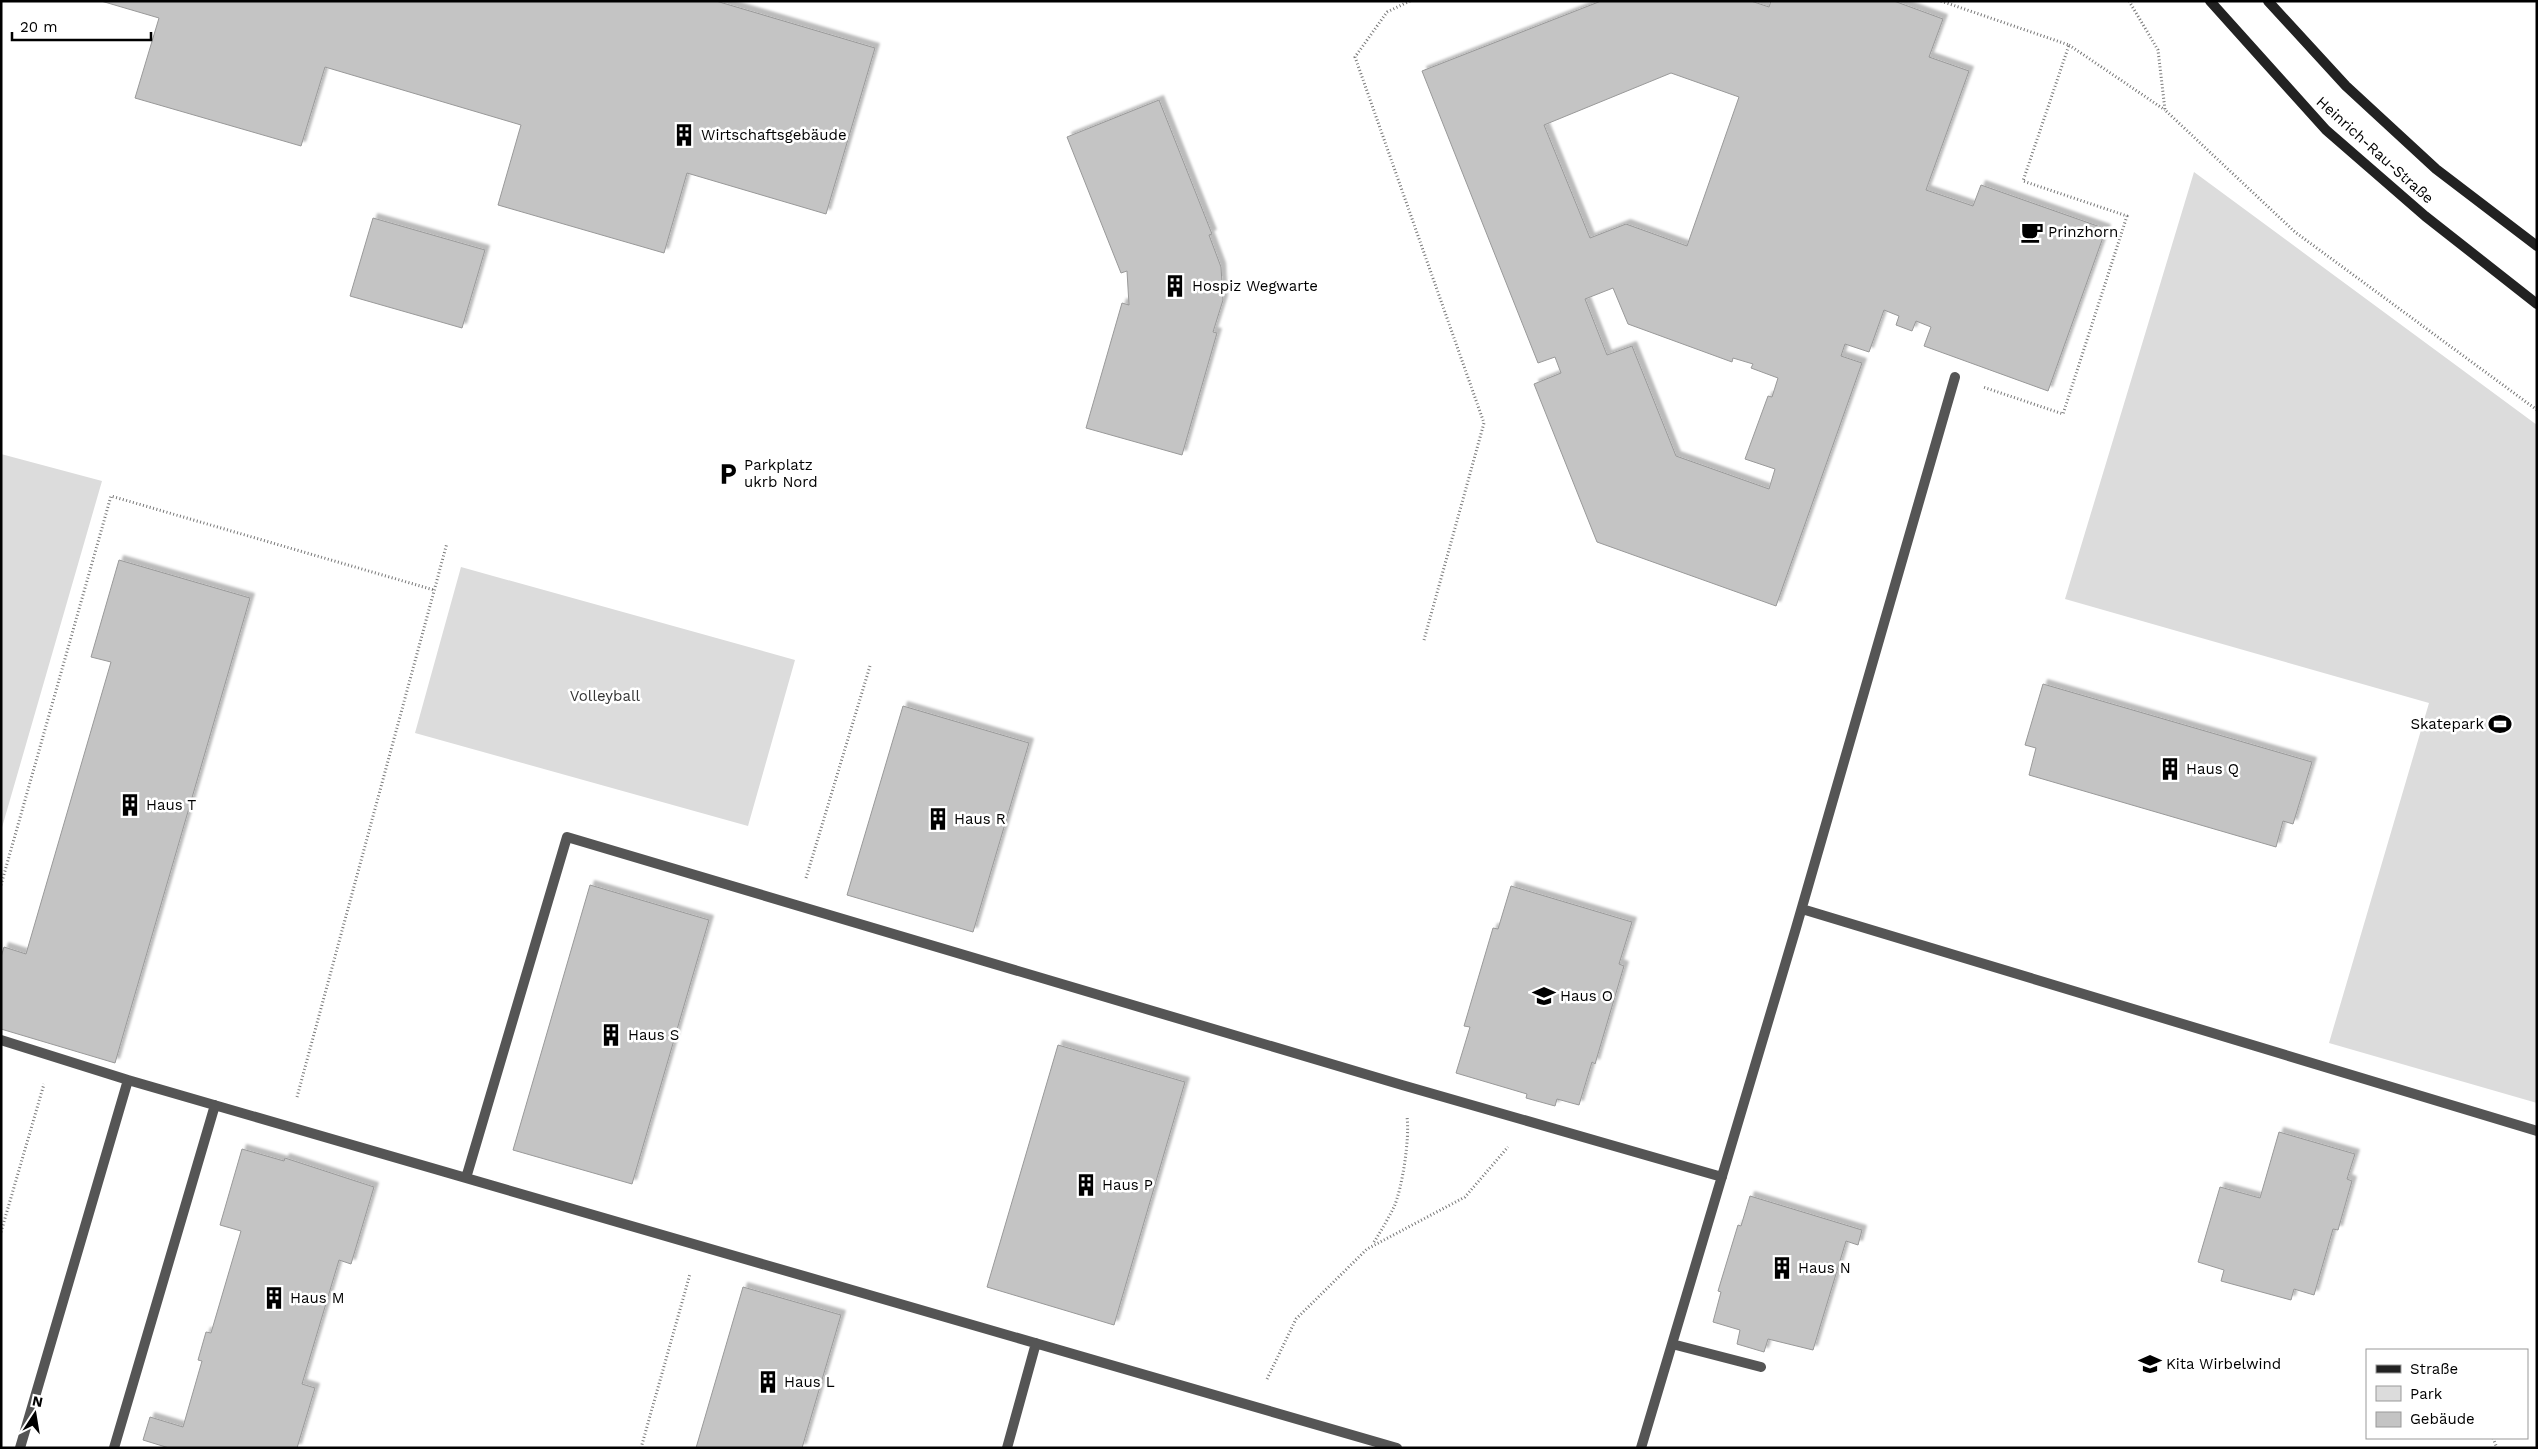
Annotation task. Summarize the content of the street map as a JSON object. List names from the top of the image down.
{
  "streets": {
    "main road": ["Heinrich-Rau-Straße"]
  },
  "parks": ["Volleyball"],
  "places": {
    "building": [
      "Wirtschaftsgebäude",
      "Hospiz Wegwarte",
      "Haus Q",
      "Haus T",
      "Haus R",
      "Haus S",
      "Haus P",
      "Haus N",
      "Haus M",
      "Haus L"
    ],
    "cafe": ["Prinzhorn"],
    "parking": ["Parkplatz ukrb Nord"],
    "sports": ["Skatepark"],
    "school or university": ["Haus O", "Kita Wirbelwind"]
  },
  "legend": ["Straße", "Park", "Gebäude"],
  "scale_bar": "20 m",
  "north": "top"
}
